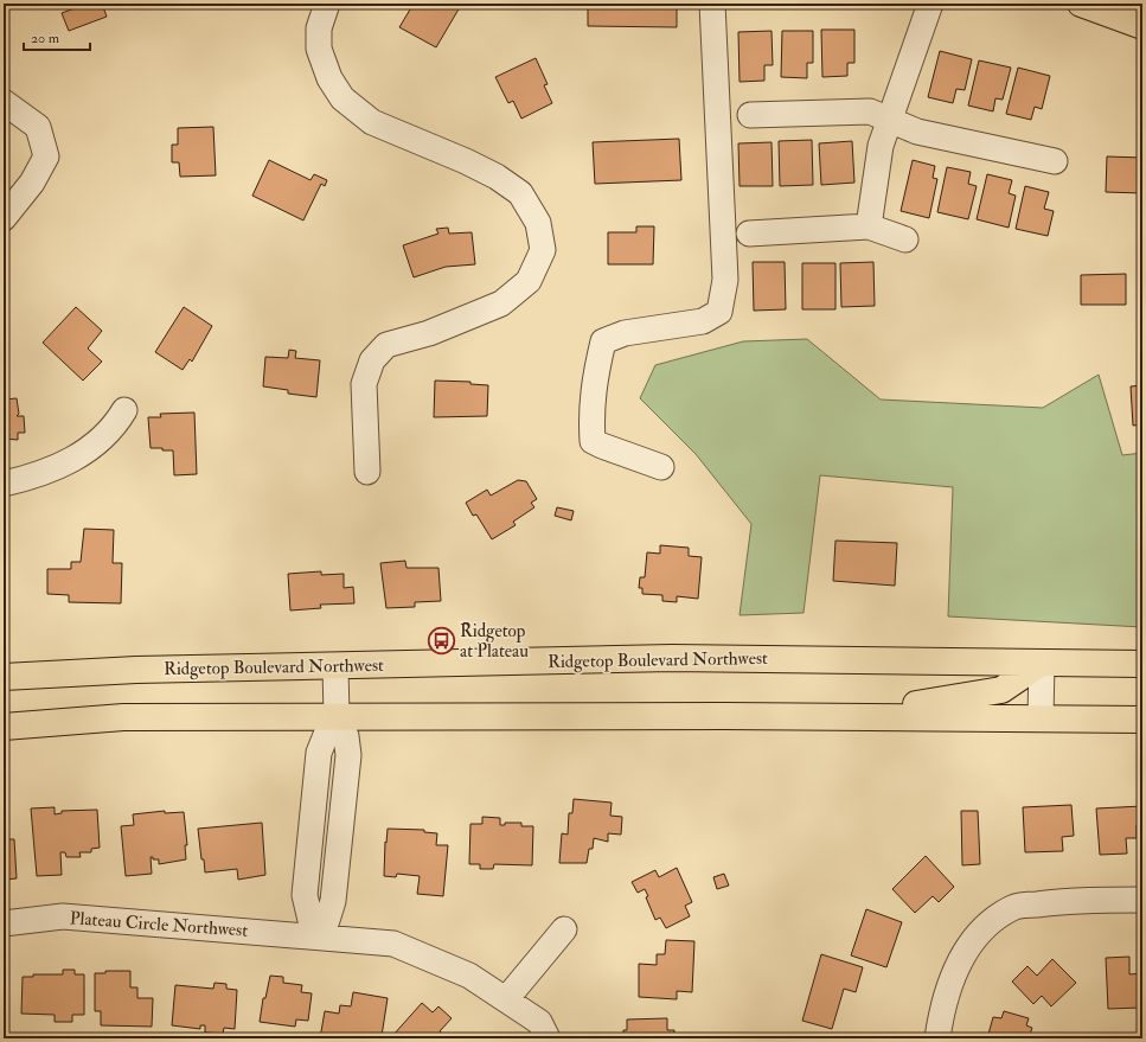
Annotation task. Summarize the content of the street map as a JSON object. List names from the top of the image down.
{
  "streets": {
    "main road": ["Ridgetop Boulevard Northwest"],
    "street": ["Plateau Circle Northwest"]
  },
  "places": {
    "bus stop": ["Ridgetop at Plateau"]
  },
  "scale_bar": "20 m"
}
